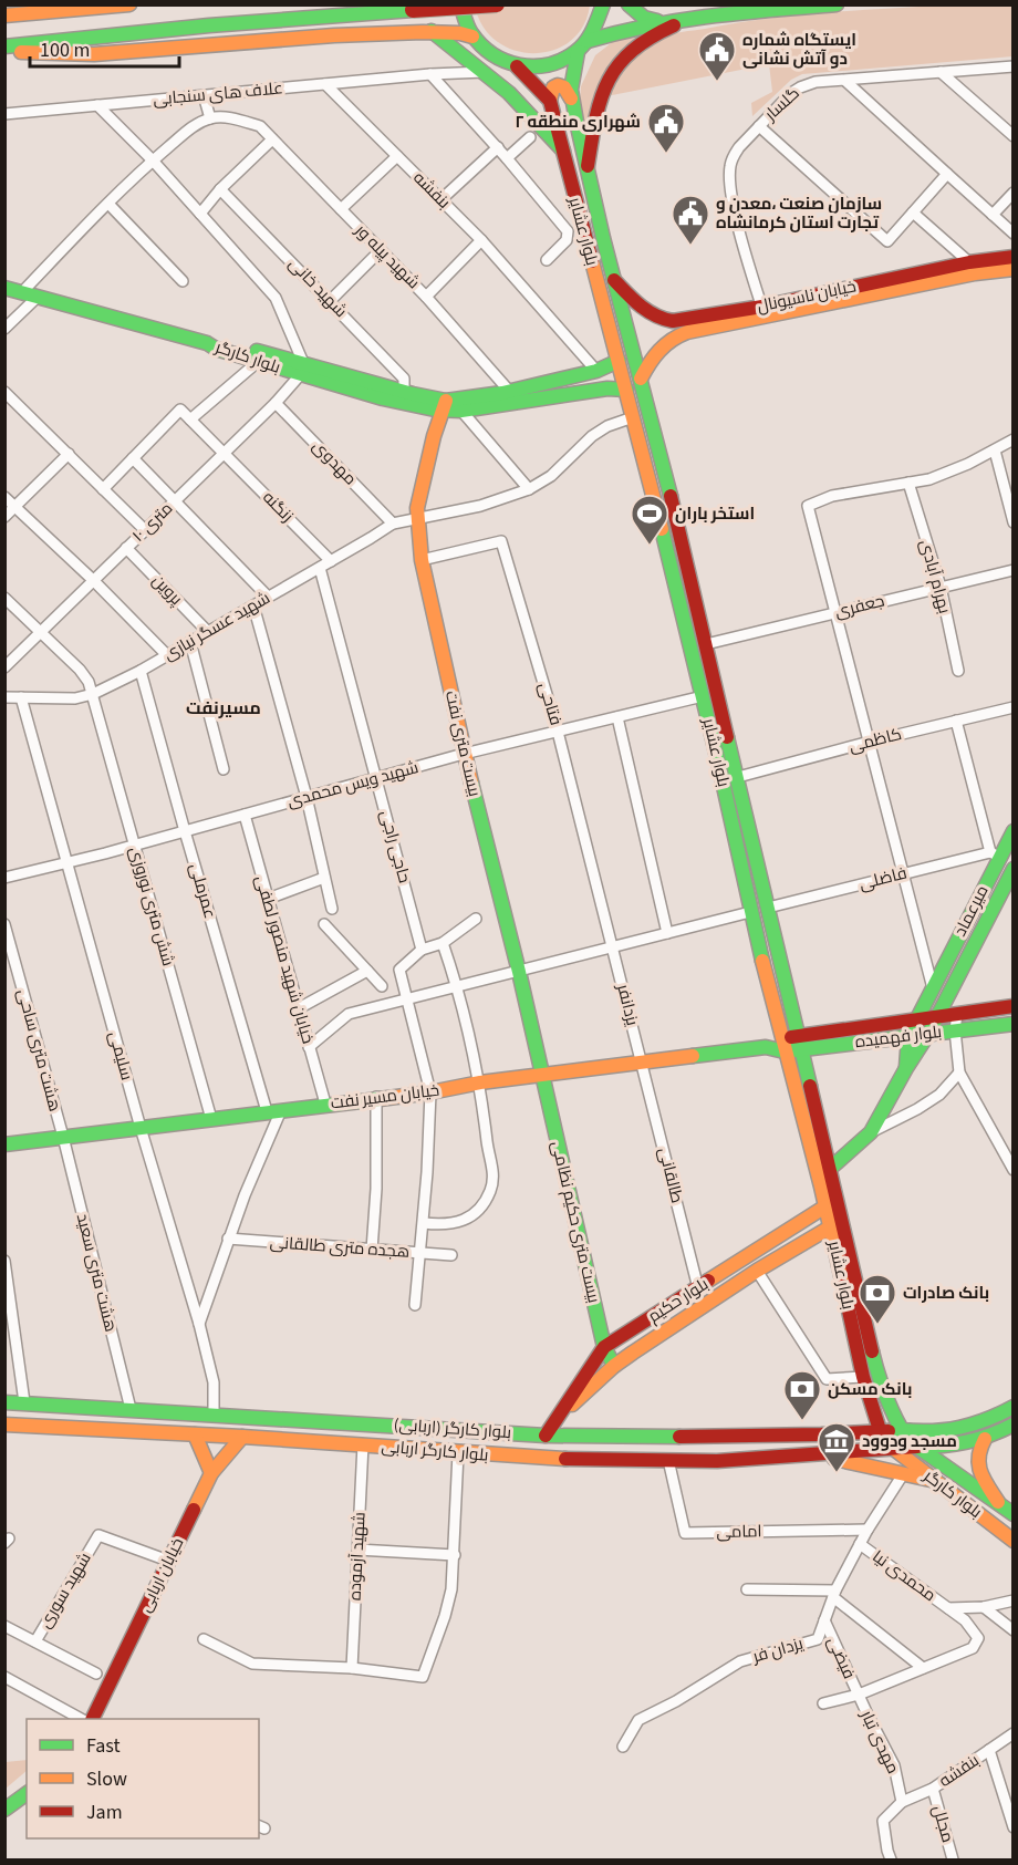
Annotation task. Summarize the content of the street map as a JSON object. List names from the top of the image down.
{
  "streets": {
    "main road": [
      "بلوار عشایر",
      "خیابان ناسیونال",
      "بلوار کارگر",
      "بیست متری نفت",
      "میرعماد",
      "بلوار فهمیده",
      "خیابان مسیر نفت",
      "بیست متری حکیم نظامی",
      "بلوار حکیم",
      "بلوار کارگر (اربابی)",
      "بلوار کارگر اربابی",
      "خیابان اربابی"
    ],
    "street": [
      "علاف های سنجابی",
      "گلسار",
      "بنفشه",
      "شهید پیله ور",
      "شهید خانی",
      "مهدوی",
      "زنگنه",
      "۱۰ متری",
      "بهرام آبادی",
      "پروین",
      "جعفری",
      "شهید عسگر نیازی",
      "فتاحی",
      "کاظمی",
      "شهید ویس محمدی",
      "حاجی راجی",
      "فاضلی",
      "عمرملی",
      "شش متری نوروزی",
      "خیابان شهید منصور لطفی",
      "یزدانفر",
      "هشت متری ساحی",
      "سلیمی",
      "طالقانی",
      "هجده متری طالقانی",
      "هشت متری سعید",
      "امامی",
      "شهید آزموده",
      "محمدی نیا",
      "شهید سوری",
      "یزدان فر",
      "فیضی",
      "مهدی تبار",
      "مجلل"
    ]
  },
  "crossings": [
    ["علاف های سنجابی", "بنفشه"],
    ["گلسار", "خیابان ناسیونال"],
    ["بنفشه", "بلوار کارگر"],
    ["بنفشه", "مهدی تبار"],
    ["بنفشه", "مجلل"],
    ["بلوار عشایر", "خیابان ناسیونال"],
    ["بلوار عشایر", "بلوار کارگر"],
    ["بلوار عشایر", "جعفری"],
    ["بلوار عشایر", "شهید عسگر نیازی"],
    ["بلوار عشایر", "کاظمی"],
    ["بلوار عشایر", "شهید ویس محمدی"],
    ["بلوار عشایر", "فاضلی"],
    ["بلوار عشایر", "میرعماد"],
    ["بلوار عشایر", "بلوار فهمیده"],
    ["بلوار عشایر", "خیابان مسیر نفت"],
    ["بلوار عشایر", "بلوار حکیم"],
    ["بلوار عشایر", "بلوار کارگر (اربابی)"],
    ["بلوار عشایر", "بلوار کارگر اربابی"],
    ["شهید پیله ور", "بلوار کارگر"],
    ["شهید خانی", "بلوار کارگر"],
    ["بلوار کارگر", "۱۰ متری"],
    ["بلوار کارگر", "بیست متری نفت"],
    ["بلوار کارگر", "بلوار کارگر (اربابی)"],
    ["بلوار کارگر", "بلوار کارگر اربابی"],
    ["مهدوی", "۱۰ متری"],
    ["مهدوی", "شهید عسگر نیازی"],
    ["زنگنه", "۱۰ متری"],
    ["زنگنه", "شهید عسگر نیازی"],
    ["۱۰ متری", "پروین"],
    ["۱۰ متری", "شش متری نوروزی"],
    ["بهرام آبادی", "جعفری"],
    ["پروین", "شهید عسگر نیازی"],
    ["شهید عسگر نیازی", "بیست متری نفت"],
    ["شهید عسگر نیازی", "حاجی راجی"],
    ["شهید عسگر نیازی", "عمرملی"],
    ["شهید عسگر نیازی", "شش متری نوروزی"],
    ["شهید عسگر نیازی", "سلیمی"],
    ["فتاحی", "بیست متری نفت"],
    ["فتاحی", "شهید ویس محمدی"],
    ["فتاحی", "یزدانفر"],
    ["بیست متری نفت", "شهید ویس محمدی"],
    ["بیست متری نفت", "خیابان مسیر نفت"],
    ["بیست متری نفت", "بیست متری حکیم نظامی"],
    ["شهید ویس محمدی", "حاجی راجی"],
    ["شهید ویس محمدی", "عمرملی"],
    ["شهید ویس محمدی", "شش متری نوروزی"],
    ["شهید ویس محمدی", "خیابان شهید منصور لطفی"],
    ["شهید ویس محمدی", "سلیمی"],
    ["فاضلی", "میرعماد"],
    ["عمرملی", "خیابان مسیر نفت"],
    ["شش متری نوروزی", "خیابان مسیر نفت"],
    ["میرعماد", "بلوار فهمیده"],
    ["خیابان شهید منصور لطفی", "خیابان مسیر نفت"],
    ["یزدانفر", "خیابان مسیر نفت"],
    ["یزدانفر", "طالقانی"],
    ["هشت متری ساحی", "خیابان مسیر نفت"],
    ["هشت متری ساحی", "هشت متری سعید"],
    ["سلیمی", "خیابان مسیر نفت"],
    ["سلیمی", "بلوار کارگر (اربابی)"],
    ["خیابان مسیر نفت", "طالقانی"],
    ["خیابان مسیر نفت", "بیست متری حکیم نظامی"],
    ["خیابان مسیر نفت", "هشت متری سعید"],
    ["طالقانی", "بلوار حکیم"],
    ["بیست متری حکیم نظامی", "بلوار حکیم"],
    ["هشت متری سعید", "بلوار کارگر (اربابی)"],
    ["بلوار حکیم", "بلوار کارگر (اربابی)"],
    ["بلوار کارگر اربابی", "امامی"],
    ["بلوار کارگر اربابی", "شهید آزموده"],
    ["بلوار کارگر اربابی", "خیابان اربابی"],
    ["امامی", "یزدان فر"],
    ["خیابان اربابی", "شهید سوری"],
    ["محمدی نیا", "یزدان فر"],
    ["یزدان فر", "فیضی"],
    ["فیضی", "مهدی تبار"]
  ],
  "districts": ["مسیرنفت"],
  "places": {
    "public building": ["ایستگاه شماره دو آتش نشانی", "شهراری منطقه ۲", "سازمان صنعت ،معدن و تجارت استان کرمانشاه"],
    "sports": ["استخر باران"],
    "bank": ["بانک صادرات", "بانک مسکن"],
    "museum": ["مسجد ودوود"]
  },
  "legend": ["Fast", "Slow", "Jam"],
  "scale_bar": "100 m"
}
